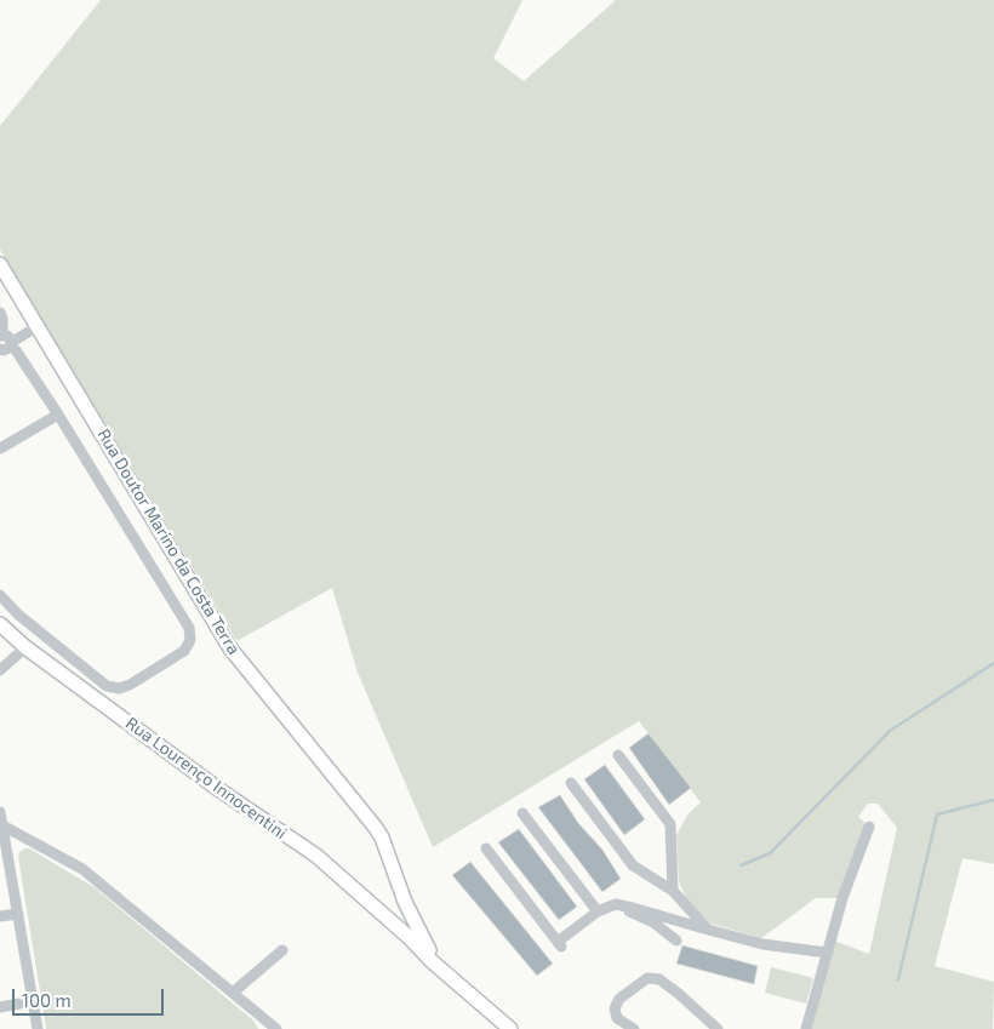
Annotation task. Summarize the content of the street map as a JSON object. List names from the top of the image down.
{
  "streets": {
    "main road": ["Rua Doutor Marino da Costa Terra", "Rua Lourenço Innocentini"]
  },
  "crossings": [
    ["Rua Doutor Marino da Costa Terra", "Rua Lourenço Innocentini"]
  ],
  "scale_bar": "100 m"
}
